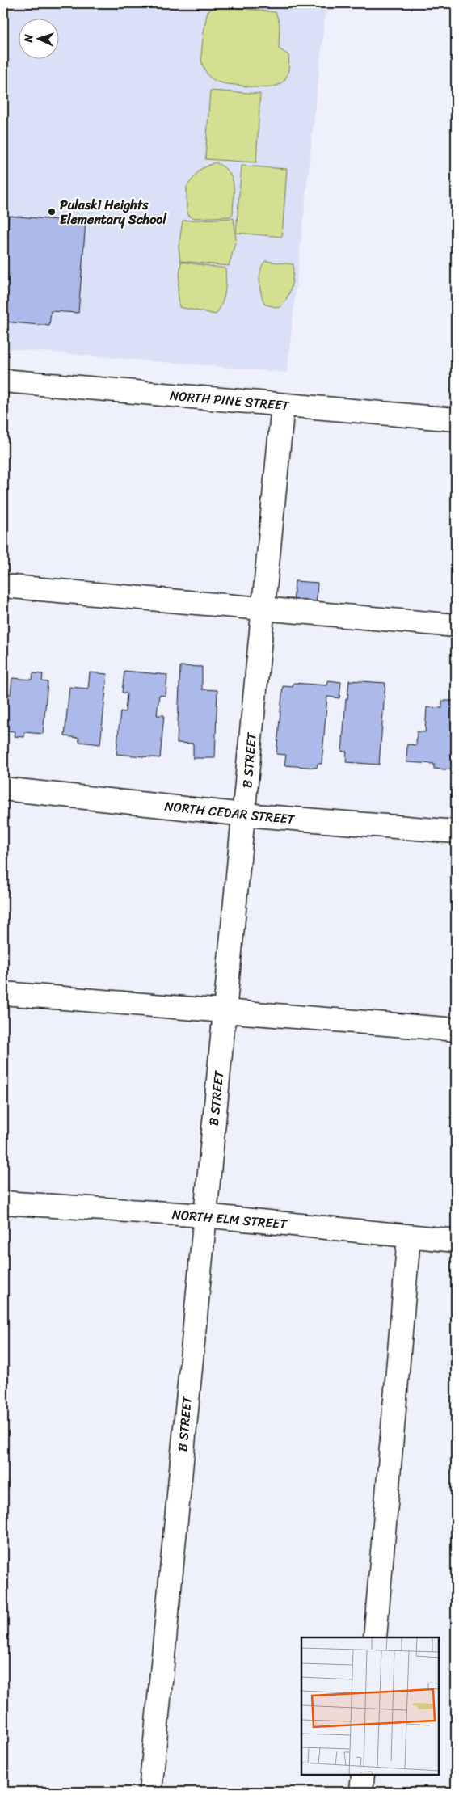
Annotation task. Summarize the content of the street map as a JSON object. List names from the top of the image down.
{
  "streets": {
    "street": [
      "NORTH PINE STREET",
      "B STREET",
      "NORTH CEDAR STREET",
      "NORTH ELM STREET"
    ]
  },
  "crossings": [
    ["NORTH PINE STREET", "B STREET"],
    ["B STREET", "NORTH CEDAR STREET"],
    ["B STREET", "NORTH ELM STREET"]
  ],
  "places": ["Pulaski Heights Elementary School"],
  "north": "left"
}
